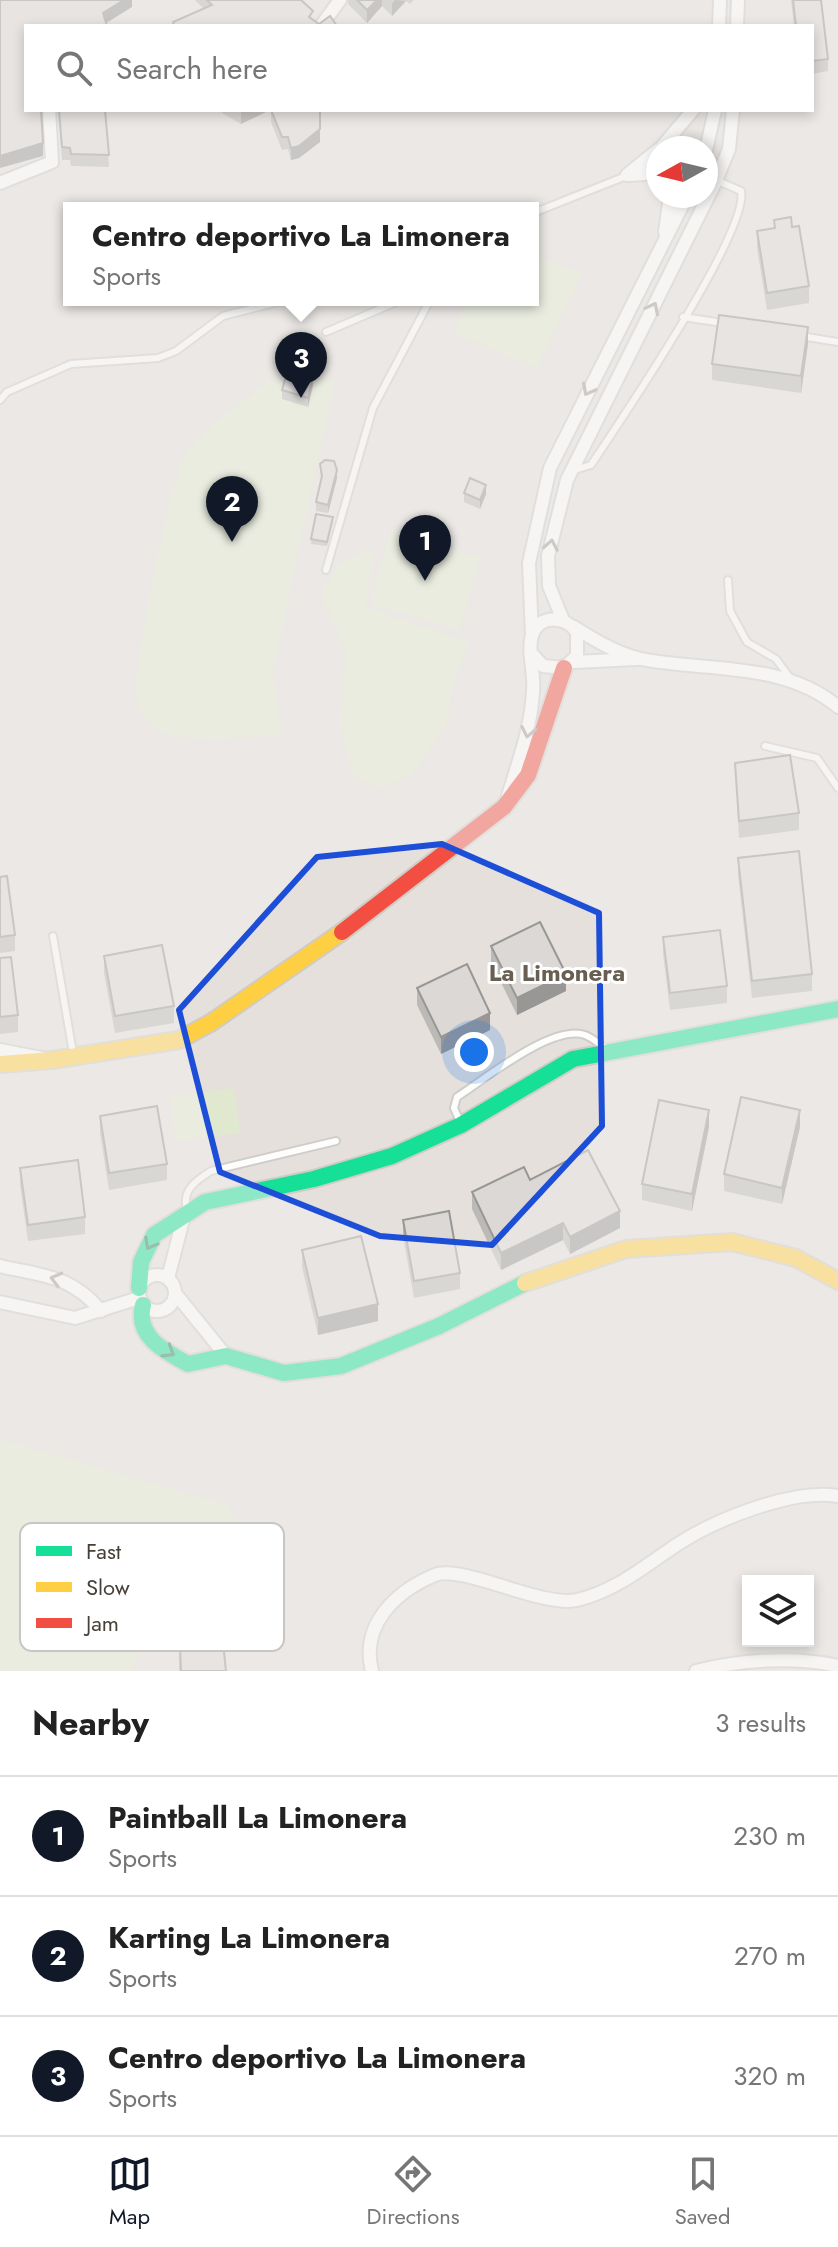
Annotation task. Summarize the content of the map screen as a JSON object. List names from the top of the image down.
{
  "districts": ["La Limonera"],
  "legend": ["Fast", "Slow", "Jam"],
  "north": "left",
  "page": {
    "search": "Search here",
    "popup": ["Centro deportivo La Limonera", "Sports"],
    "pins": ["3", "2", "1"],
    "heading": ["Nearby", "3 results"],
    "list": [
      {
        "mark": "1",
        "name": "Paintball La Limonera",
        "note": "Sports",
        "value": "230 m"
      },
      {
        "mark": "2",
        "name": "Karting La Limonera",
        "note": "Sports",
        "value": "270 m"
      },
      {
        "mark": "3",
        "name": "Centro deportivo La Limonera",
        "note": "Sports",
        "value": "320 m"
      }
    ],
    "nav": ["Map", "Directions", "Saved"]
  }
}
